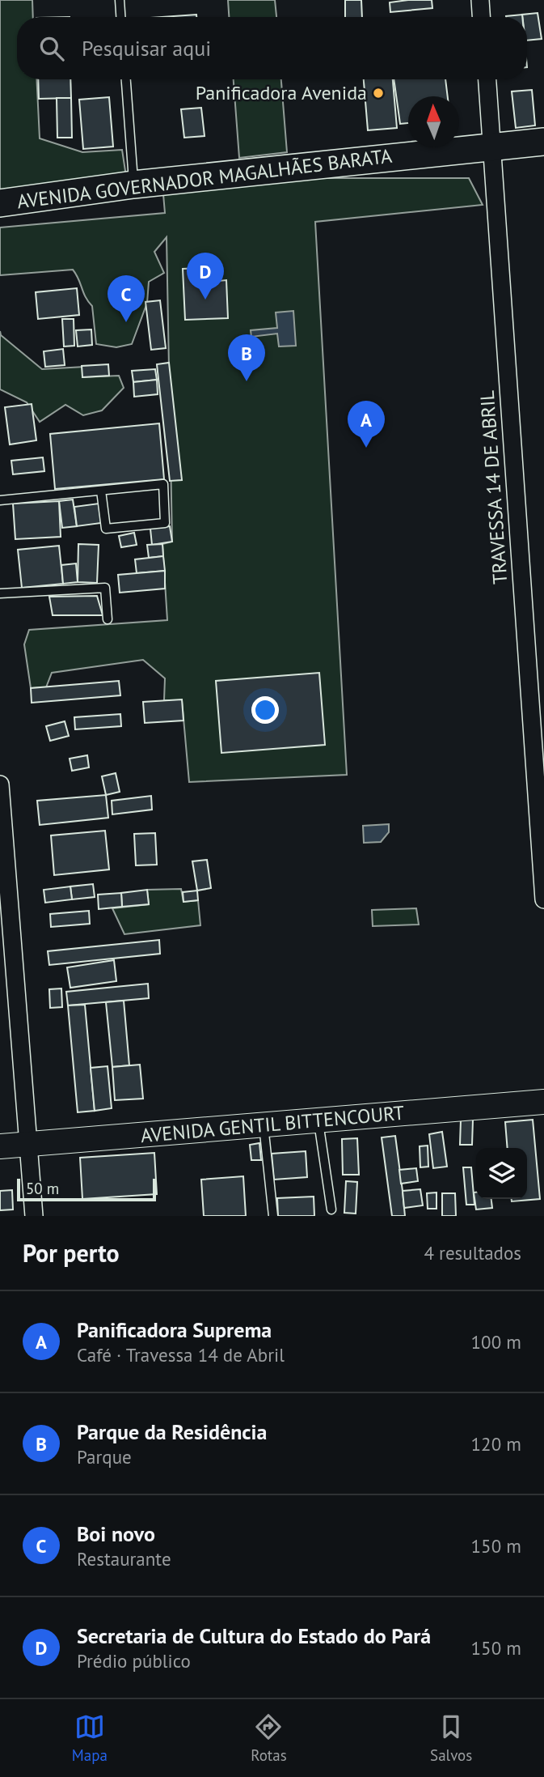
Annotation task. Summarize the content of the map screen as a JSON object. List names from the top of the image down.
{
  "streets": {
    "main road": ["AVENIDA GOVERNADOR MAGALHÃES BARATA", "AVENIDA GENTIL BITTENCOURT"],
    "street": ["TRAVESSA 14 DE ABRIL"]
  },
  "crossings": [
    ["AVENIDA GOVERNADOR MAGALHÃES BARATA", "TRAVESSA 14 DE ABRIL"]
  ],
  "places": ["Panificadora Avenida"],
  "scale_bar": "50 m",
  "north": "top",
  "page": {
    "search": "Pesquisar aqui",
    "pins": [
      "D",
      "C",
      "B",
      "A"
    ],
    "scale": "50 m",
    "heading": ["Por perto", "4 resultados"],
    "list": [
      {
        "mark": "A",
        "name": "Panificadora Suprema",
        "note": "Café · Travessa 14 de Abril",
        "value": "100 m"
      },
      {
        "mark": "B",
        "name": "Parque da Residência",
        "note": "Parque",
        "value": "120 m"
      },
      {
        "mark": "C",
        "name": "Boi novo",
        "note": "Restaurante",
        "value": "150 m"
      },
      {
        "mark": "D",
        "name": "Secretaria de Cultura do Estado do Pará",
        "note": "Prédio público",
        "value": "150 m"
      }
    ],
    "nav": ["Mapa", "Rotas", "Salvos"]
  }
}
